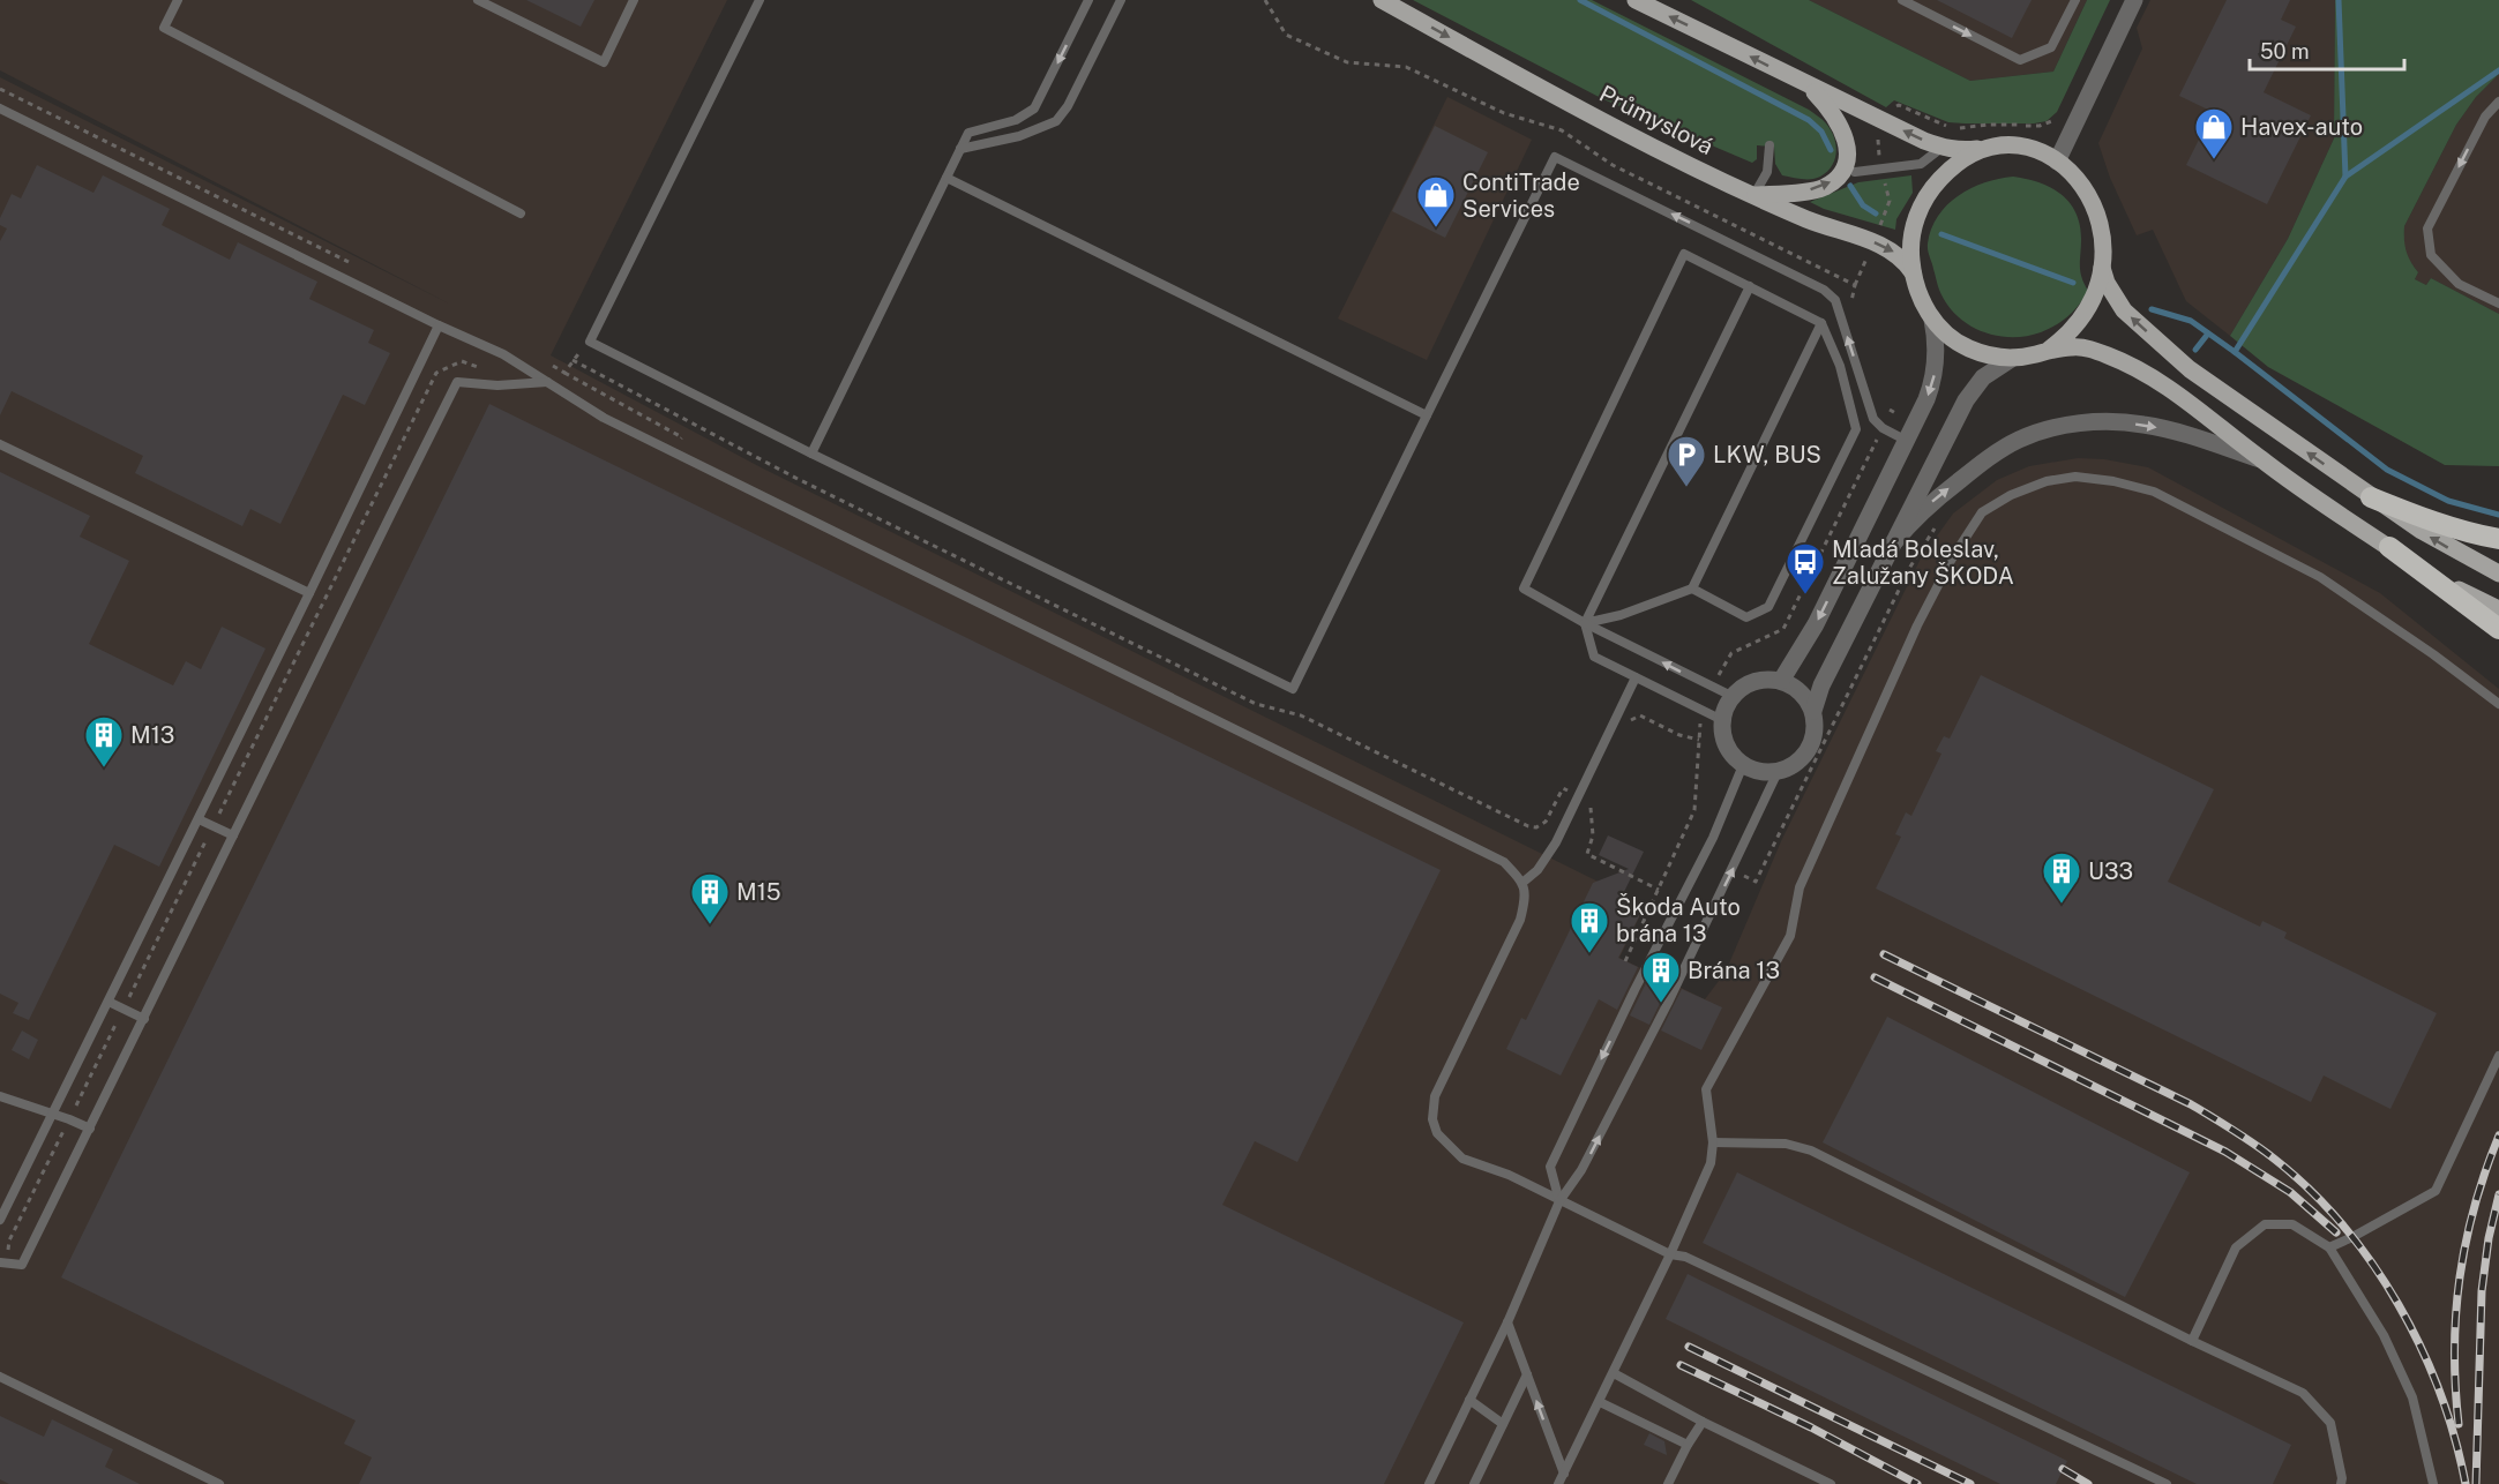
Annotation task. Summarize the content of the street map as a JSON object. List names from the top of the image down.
{
  "streets": {
    "main road": ["Průmyslová"]
  },
  "places": {
    "shop": ["Havex-auto", "ContiTrade Services"],
    "parking": ["LKW, BUS"],
    "bus stop": ["Mladá Boleslav, Zalužany ŠKODA"],
    "building": [
      "M13",
      "U33",
      "M15",
      "Škoda Auto brána 13",
      "Brána 13"
    ]
  },
  "scale_bar": "50 m"
}
